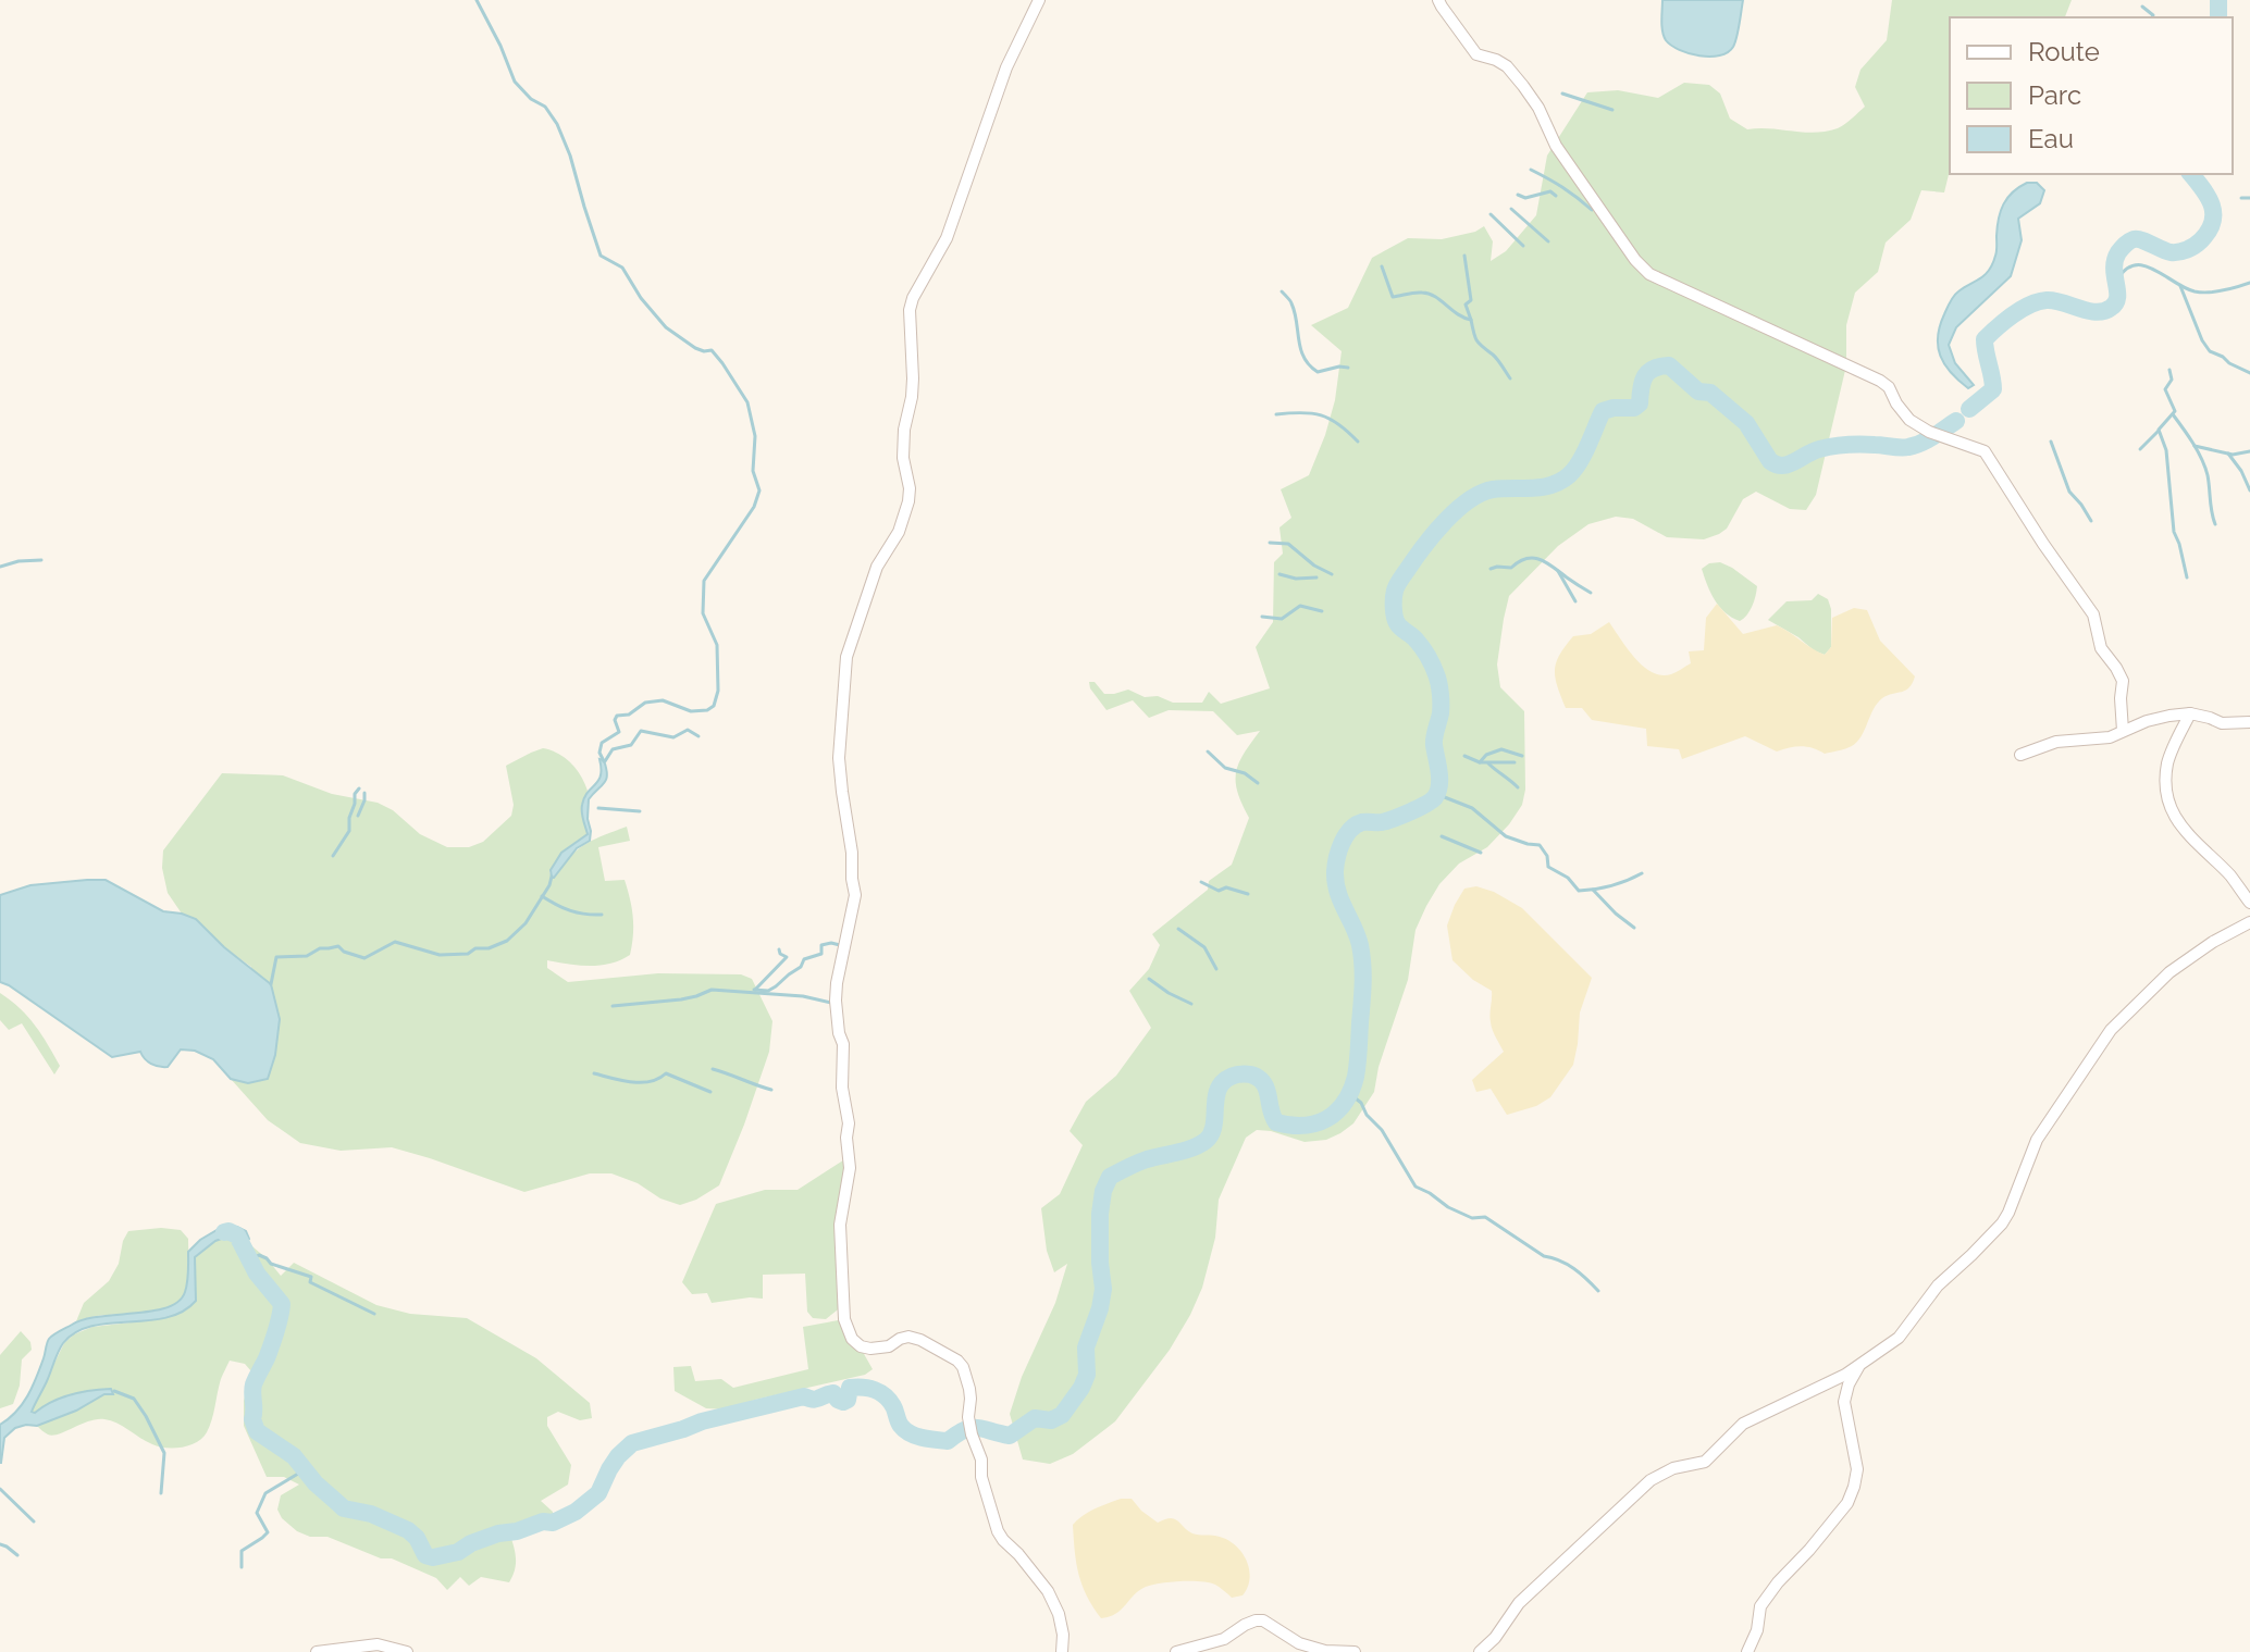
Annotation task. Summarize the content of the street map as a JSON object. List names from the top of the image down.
{
  "legend": ["Route", "Parc", "Eau"]
}
